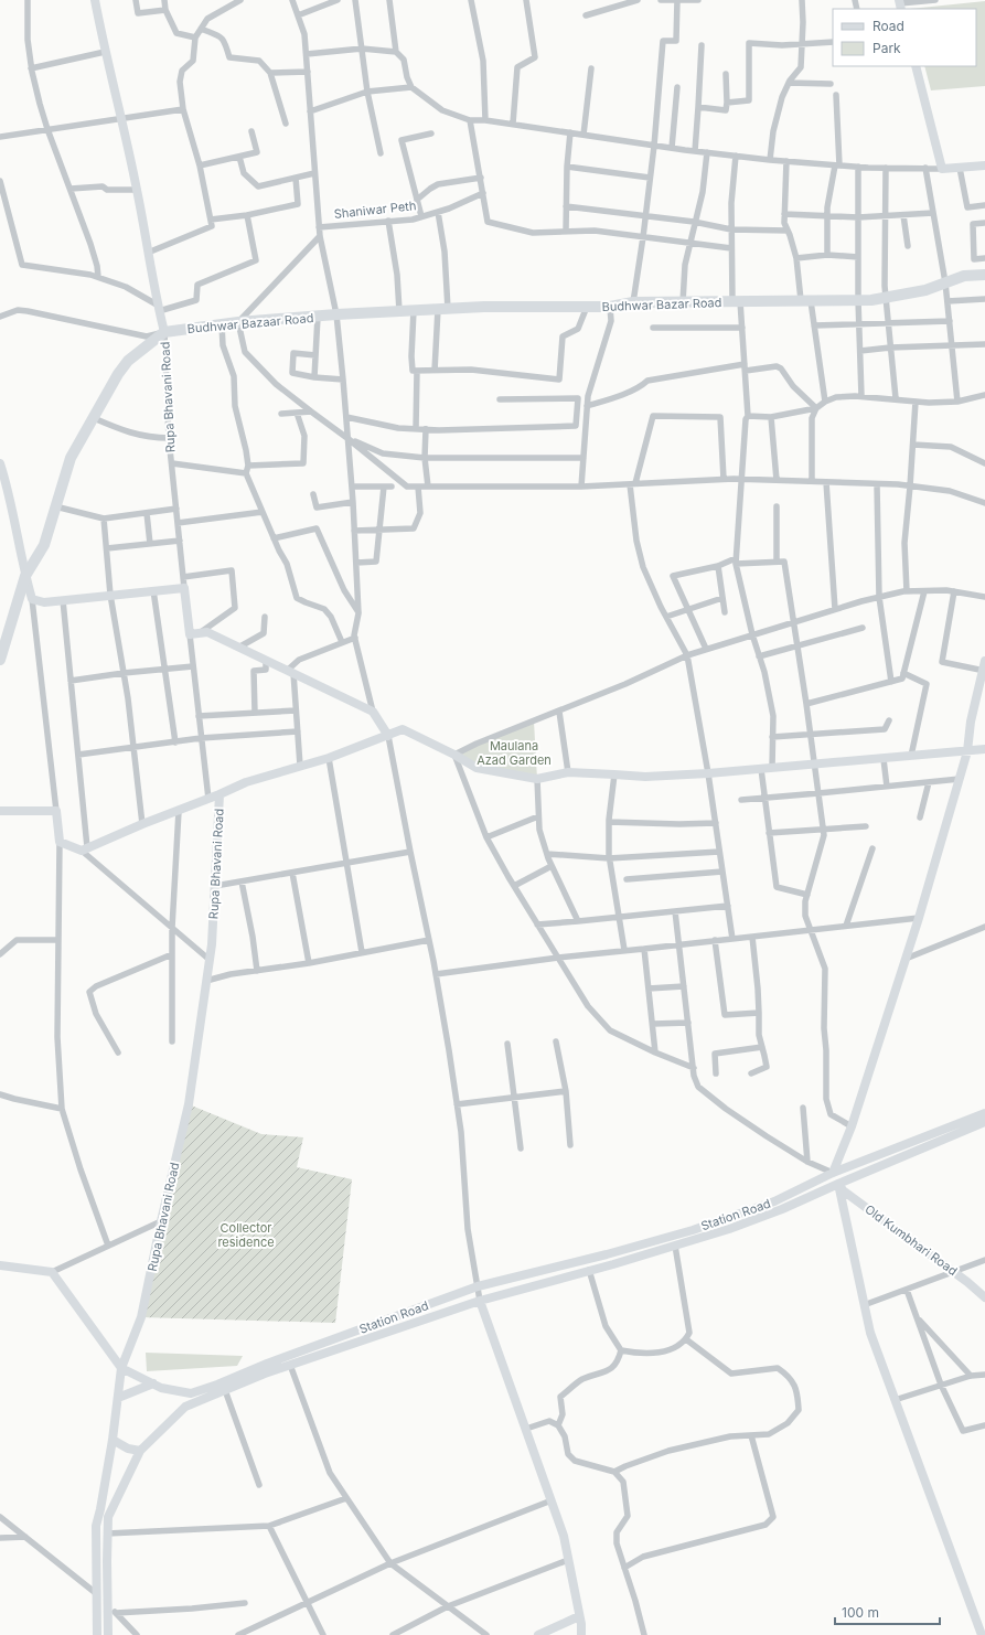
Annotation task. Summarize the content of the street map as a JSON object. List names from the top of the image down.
{
  "streets": {
    "highway": ["Budhwar Bazar Road", "Budhwar Bazaar Road"],
    "street": [
      "Shaniwar Peth",
      "Rupa Bhavani Road",
      "Station Road",
      "Old Kumbhari Road"
    ]
  },
  "crossings": [
    ["Budhwar Bazar Road", "Budhwar Bazaar Road"],
    ["Budhwar Bazaar Road", "Rupa Bhavani Road"],
    ["Rupa Bhavani Road", "Station Road"]
  ],
  "parks": ["Maulana Azad Garden", "Collector residence"],
  "legend": ["Road", "Park"],
  "scale_bar": "100 m"
}
